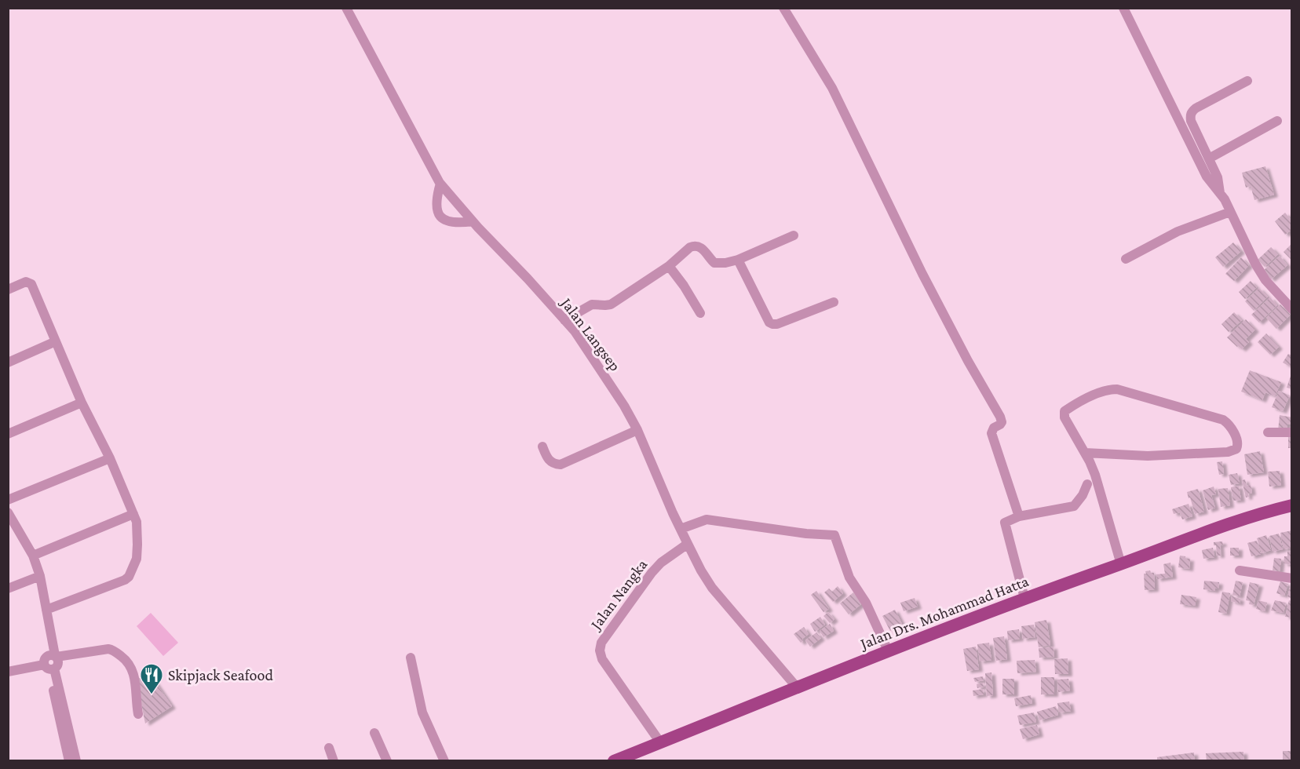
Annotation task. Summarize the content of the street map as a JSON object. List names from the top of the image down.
{
  "streets": {
    "main road": ["Jalan Drs. Mohammad Hatta"],
    "street": ["Jalan Langsep", "Jalan Nangka"]
  },
  "crossings": [
    ["Jalan Langsep", "Jalan Nangka"],
    ["Jalan Langsep", "Jalan Drs. Mohammad Hatta"],
    ["Jalan Nangka", "Jalan Drs. Mohammad Hatta"]
  ],
  "places": {
    "restaurant": ["Skipjack Seafood"]
  }
}
